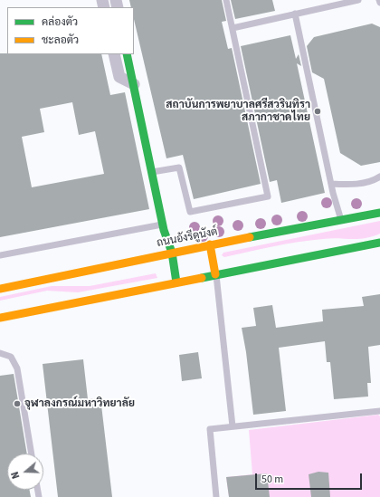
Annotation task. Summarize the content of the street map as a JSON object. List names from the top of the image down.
{
  "streets": {
    "main road": ["ถนนอังรีดูนังต์"]
  },
  "places": ["สถาบันการพยาบาลศรีสวรินทิรา สภากาชาดไทย", "จุฬาลงกรณ์มหาวิทยาลัย"],
  "legend": ["คล่องตัว", "ชะลอตัว"],
  "scale_bar": "50 m",
  "north": "left"
}
